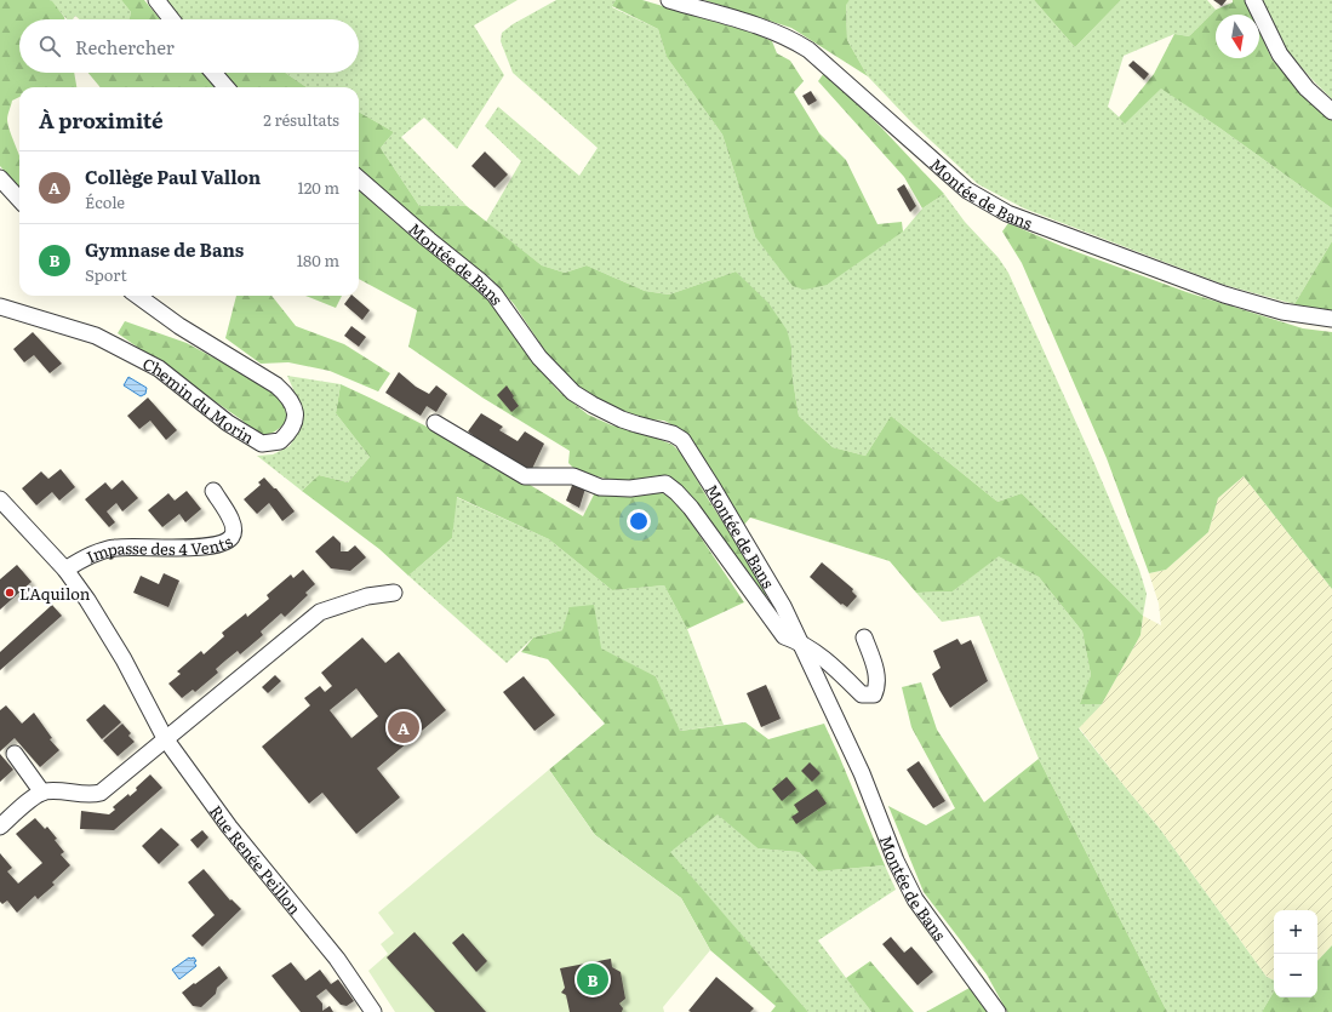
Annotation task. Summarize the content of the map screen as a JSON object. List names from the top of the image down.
{
  "streets": {
    "street": [
      "Montée de Bans",
      "Chemin du Morin",
      "Impasse des 4 Vents",
      "Rue Renée Peillon"
    ]
  },
  "crossings": [
    ["Impasse des 4 Vents", "Rue Renée Peillon"]
  ],
  "places": ["L'Aquilon"],
  "north": "bottom",
  "page": {
    "search": "Rechercher",
    "heading": ["À proximité", "2 résultats"],
    "list": [
      {
        "mark": "A",
        "name": "Collège Paul Vallon",
        "note": "École",
        "value": "120 m"
      },
      {
        "mark": "B",
        "name": "Gymnase de Bans",
        "note": "Sport",
        "value": "180 m"
      }
    ],
    "pins": ["A", "B"],
    "map_buttons": ["+", "−"]
  }
}
